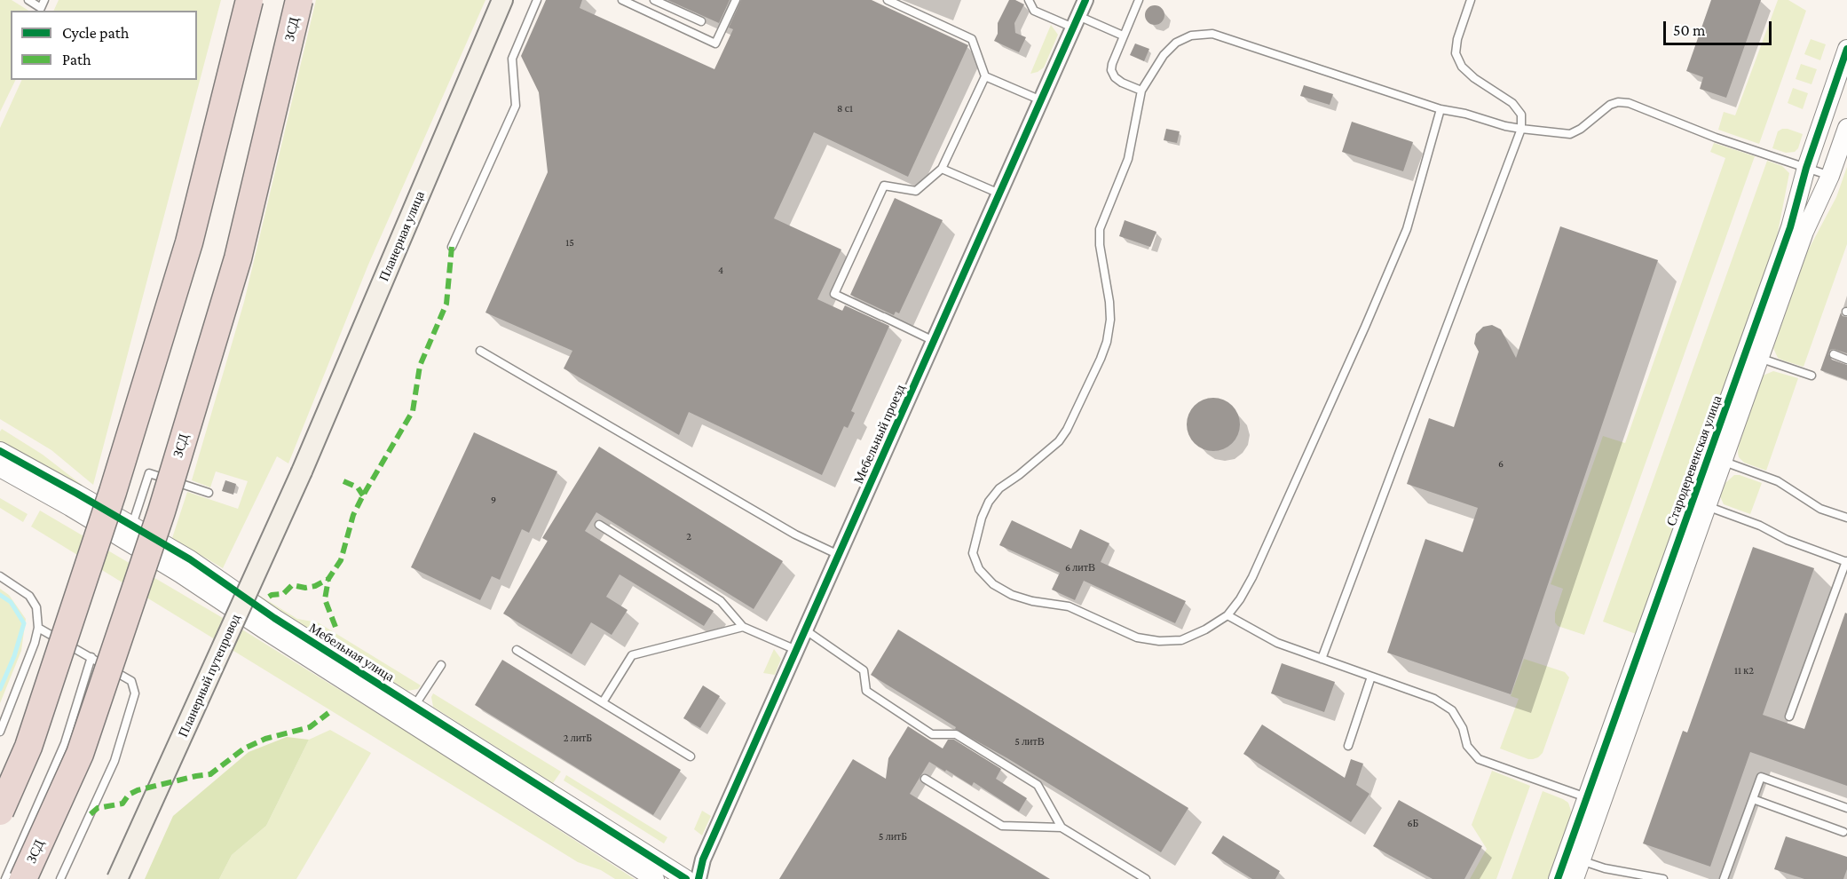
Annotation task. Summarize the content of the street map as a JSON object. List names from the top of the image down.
{
  "streets": {
    "highway": ["ЗСД"],
    "main road": ["Планерная улица", "Планерный путепровод"],
    "street": ["Мебельный проезд", "Стародеревенская улица", "Мебельная улица"]
  },
  "crossings": [
    ["Планерная улица", "Планерный путепровод"]
  ],
  "house_numbers": [
    "8 с1",
    "15",
    "4",
    "6",
    "9",
    "2",
    "6 литВ",
    "11 к2",
    "2 литБ",
    "5 литВ",
    "6Б",
    "5 литБ"
  ],
  "legend": ["Cycle path", "Path"],
  "scale_bar": "50 m"
}
